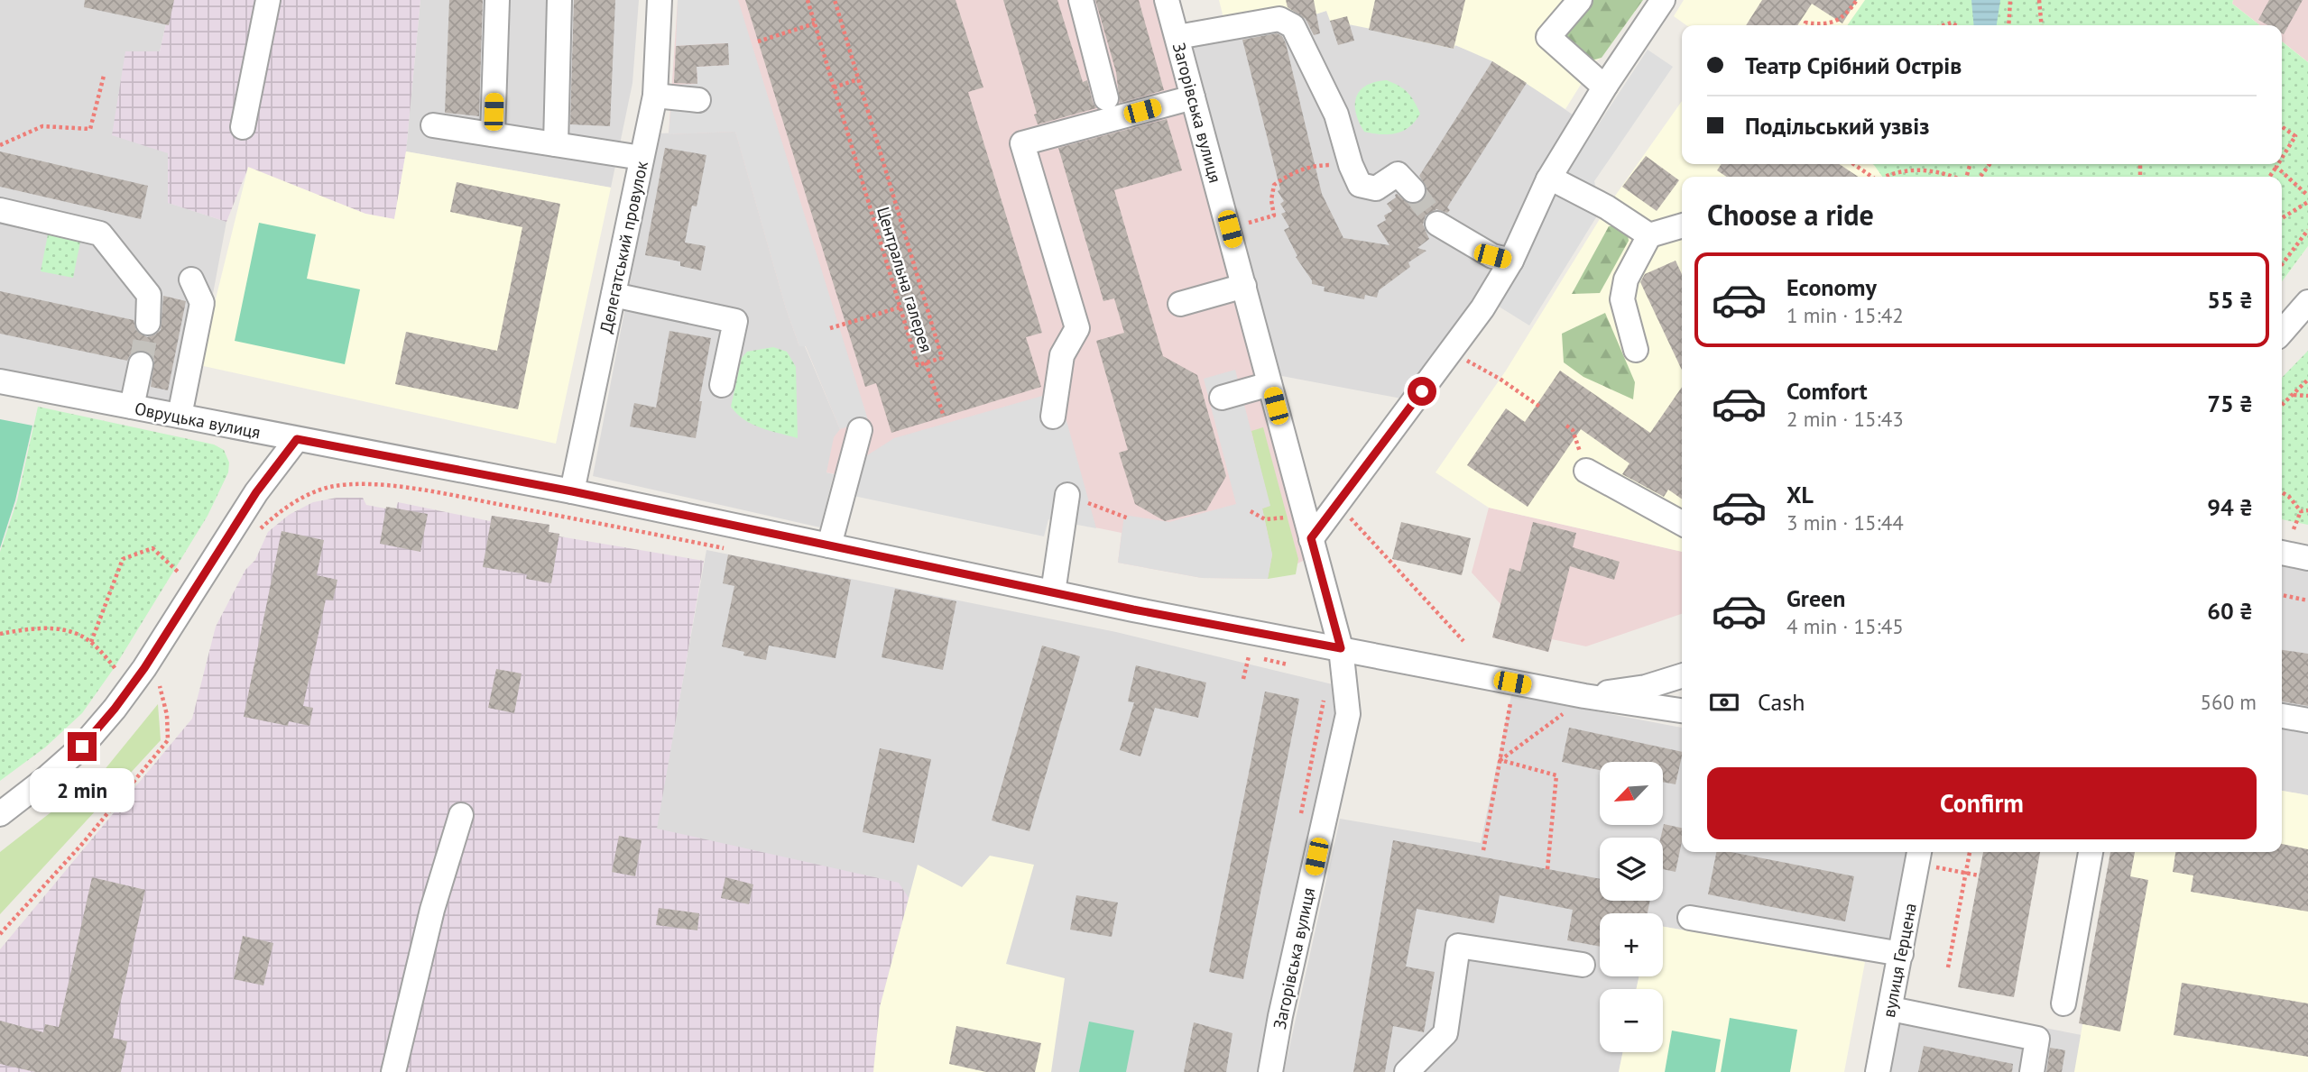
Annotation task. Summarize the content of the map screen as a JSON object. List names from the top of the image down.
{
  "streets": {
    "street": [
      "Загорівська вулиця",
      "Делегатський провулок",
      "Овруцька вулиця",
      "вулиця Герцена"
    ],
    "path": ["Центральна галерея"]
  },
  "crossings": [
    ["Загорівська вулиця", "Овруцька вулиця"],
    ["Делегатський провулок", "Овруцька вулиця"]
  ],
  "north": "bottom left",
  "page": {
    "banner": ["Театр Срібний Острів", "Подільський узвіз"],
    "heading": "Choose a ride",
    "list": [
      {
        "name": "Economy",
        "note": "1 min · 15:42",
        "value": "55 ₴"
      },
      {
        "name": "Comfort",
        "note": "2 min · 15:43",
        "value": "75 ₴"
      },
      {
        "name": "XL",
        "note": "3 min · 15:44",
        "value": "94 ₴"
      },
      {
        "name": "Green",
        "note": "4 min · 15:45",
        "value": "60 ₴"
      }
    ],
    "pay": ["Cash", "560 m"],
    "buttons": "Confirm",
    "map_buttons": ["+", "−"],
    "bubble": "2 min"
  }
}
